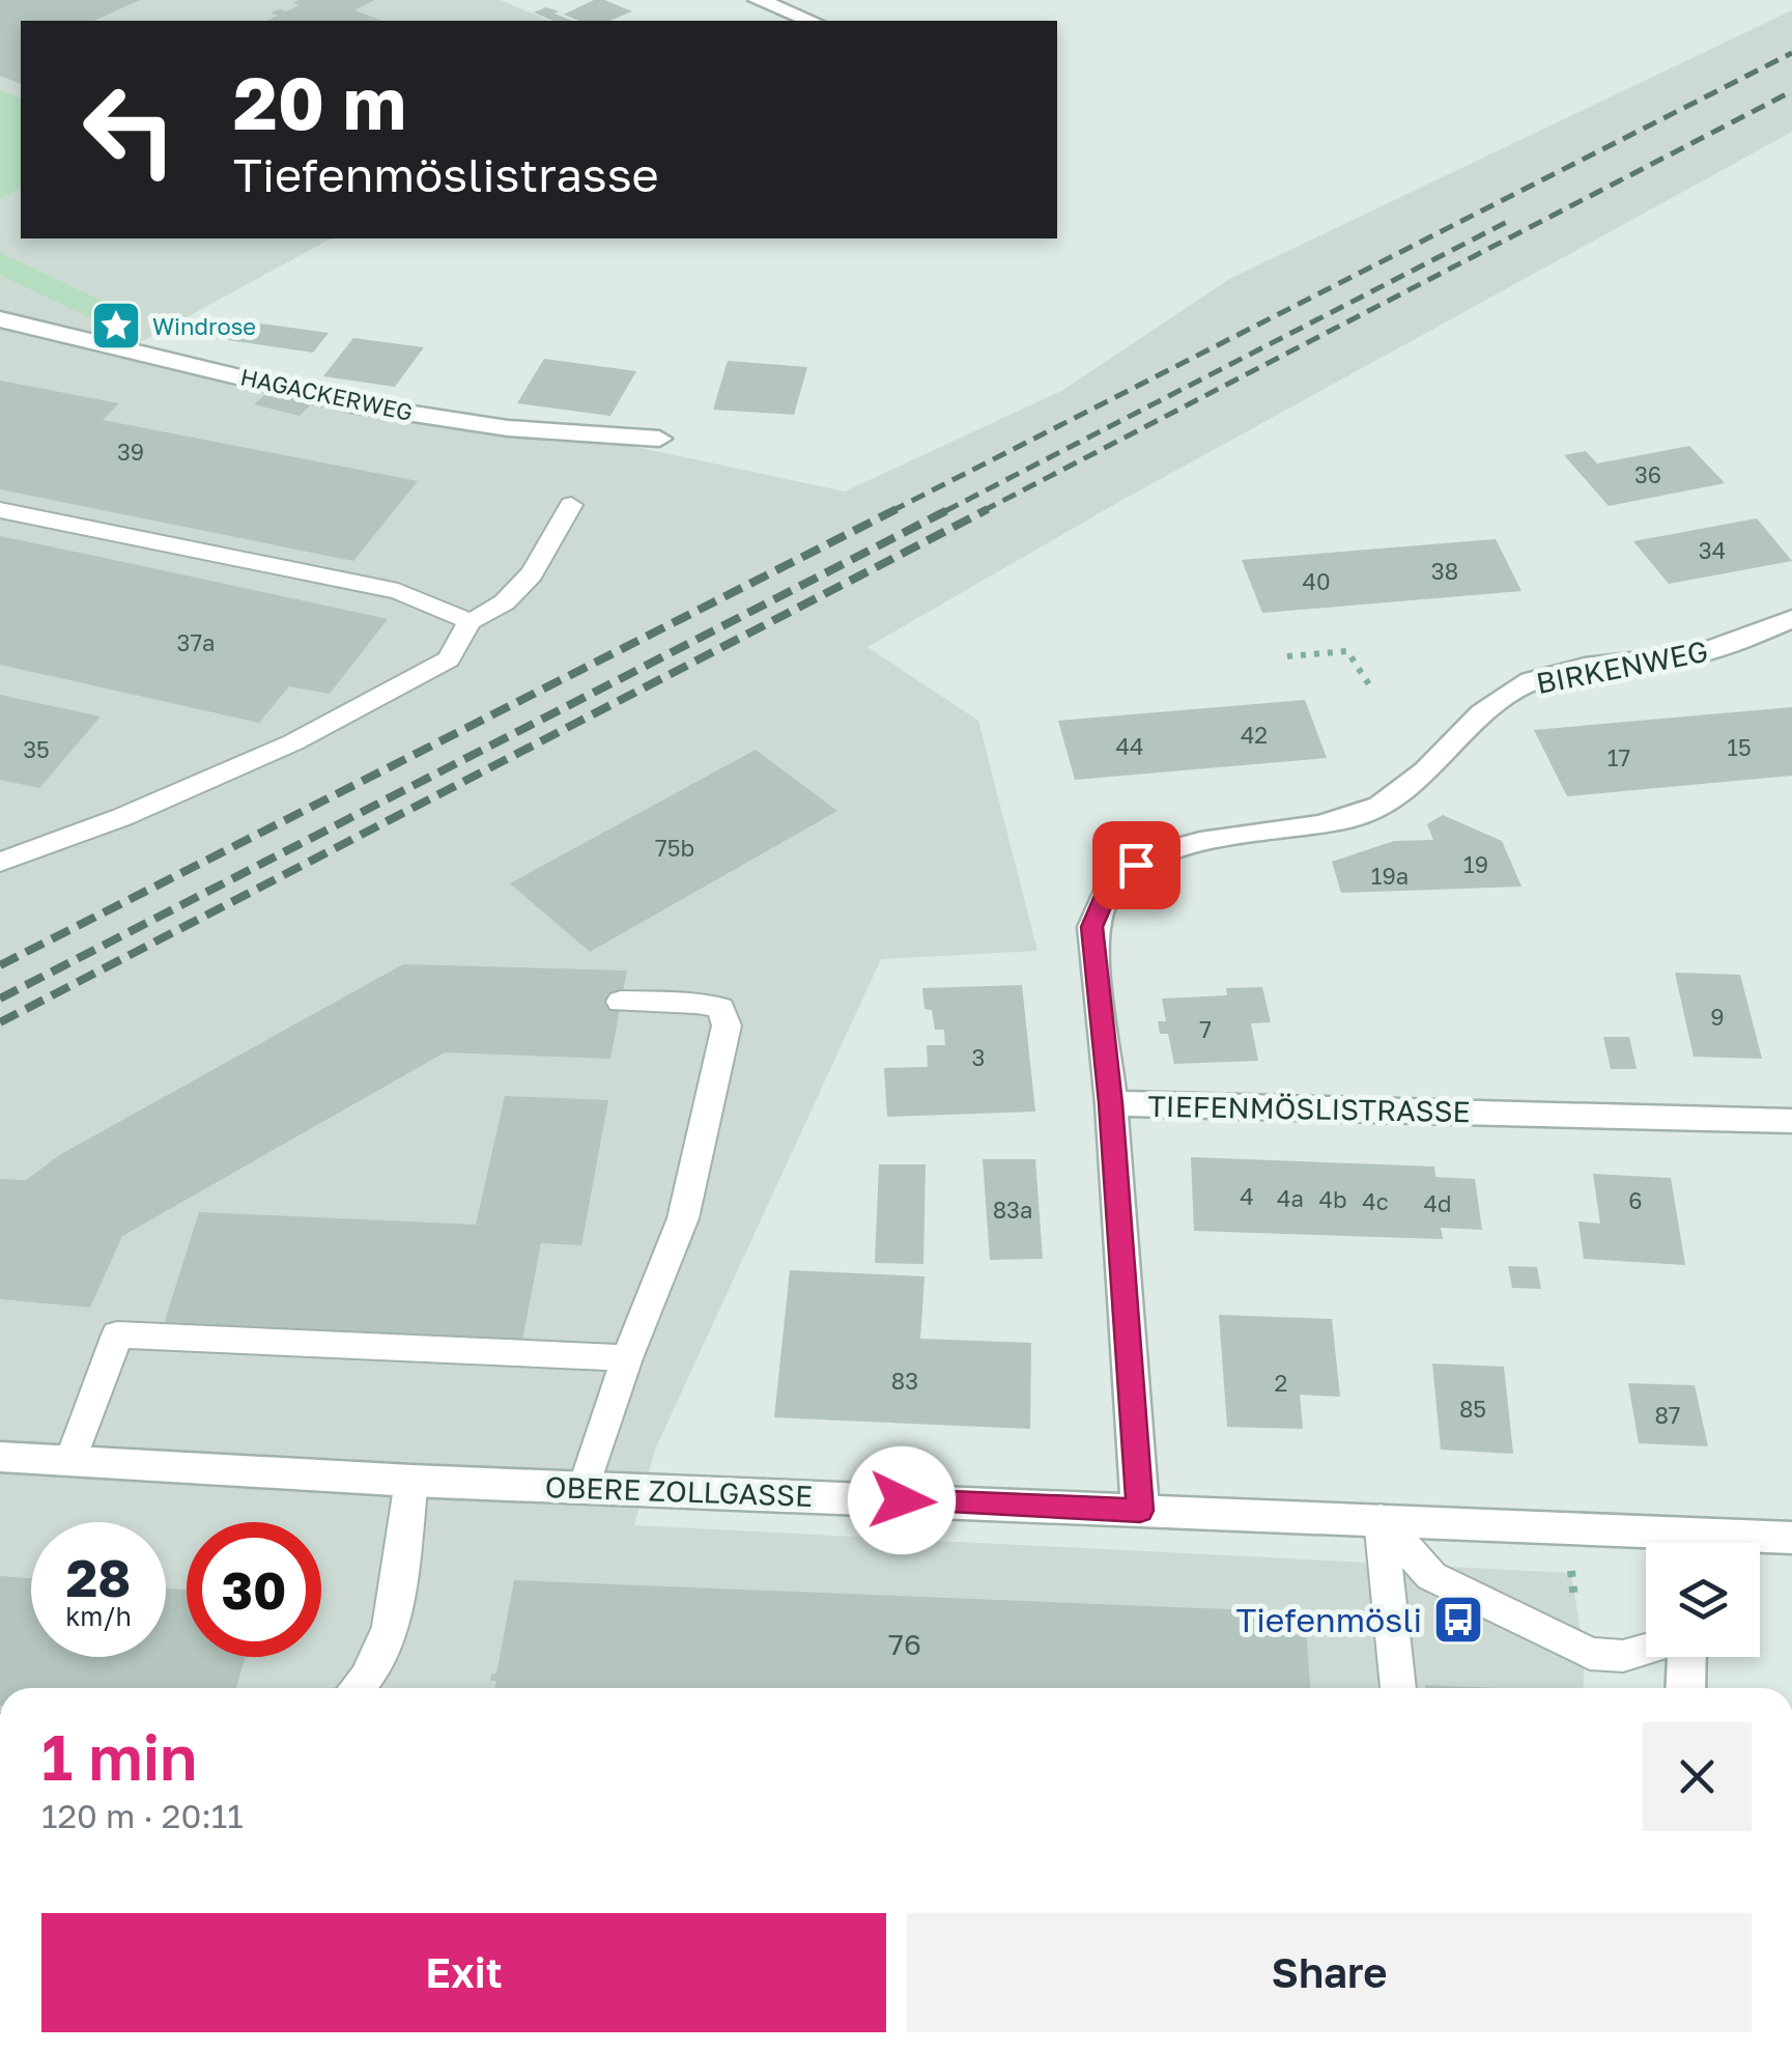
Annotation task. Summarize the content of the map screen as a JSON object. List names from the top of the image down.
{
  "streets": {
    "street": [
      "HAGACKERWEG",
      "BIRKENWEG",
      "TIEFENMÖSLISTRASSE",
      "OBERE ZOLLGASSE"
    ]
  },
  "crossings": [
    ["BIRKENWEG", "TIEFENMÖSLISTRASSE"],
    ["TIEFENMÖSLISTRASSE", "OBERE ZOLLGASSE"]
  ],
  "places": {
    "place": ["Windrose"],
    "bus stop": ["Tiefenmösli"]
  },
  "house_numbers": [
    "39",
    "36",
    "34",
    "38",
    "40",
    "37a",
    "42",
    "44",
    "15",
    "35",
    "17",
    "75b",
    "19",
    "19a",
    "9",
    "7",
    "3",
    "4",
    "4a",
    "4b",
    "6",
    "4c",
    "4d",
    "83a",
    "83",
    "2",
    "85",
    "87",
    "76"
  ],
  "page": {
    "turn": ["20 m", "Tiefenmöslistrasse"],
    "speed": "28 km/h",
    "limit": "30",
    "heading": ["1 min", "120 m · 20:11"],
    "buttons": ["Exit", "Share"]
  }
}
